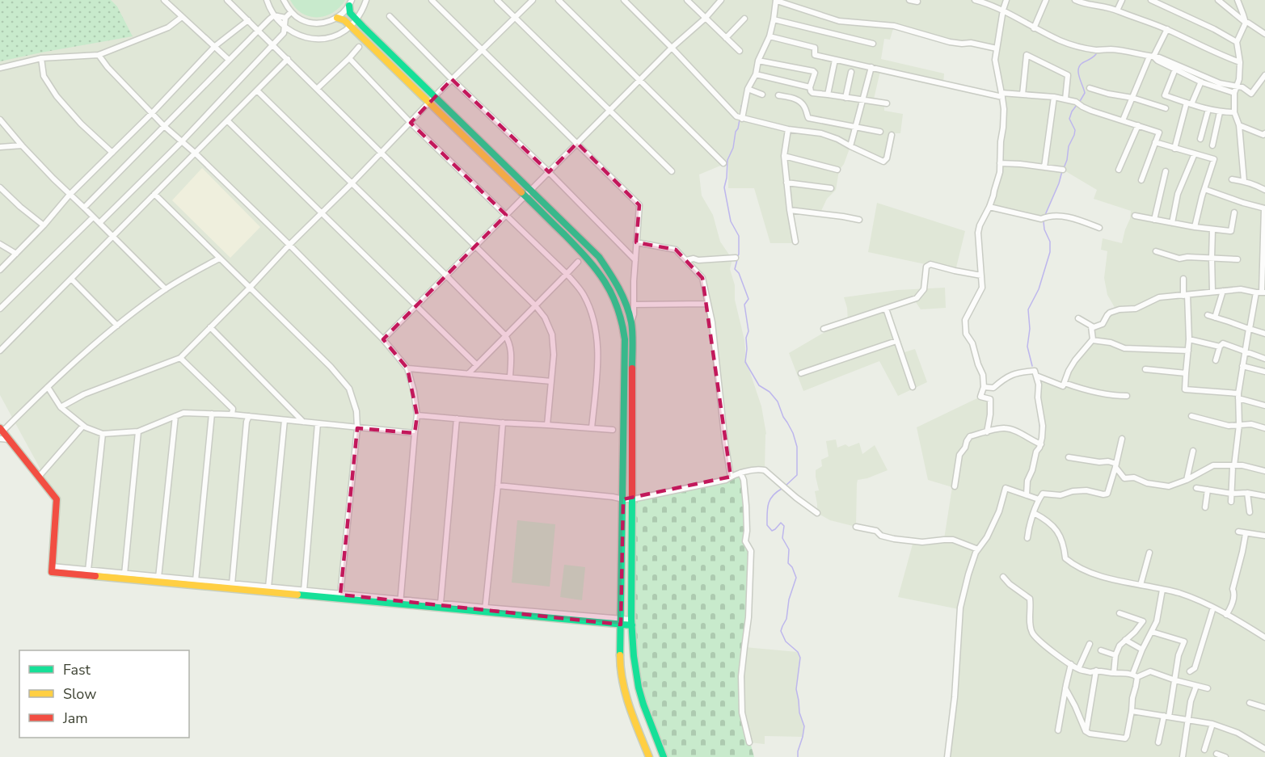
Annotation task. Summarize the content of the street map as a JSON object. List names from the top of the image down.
{
  "legend": ["Fast", "Slow", "Jam"]
}
